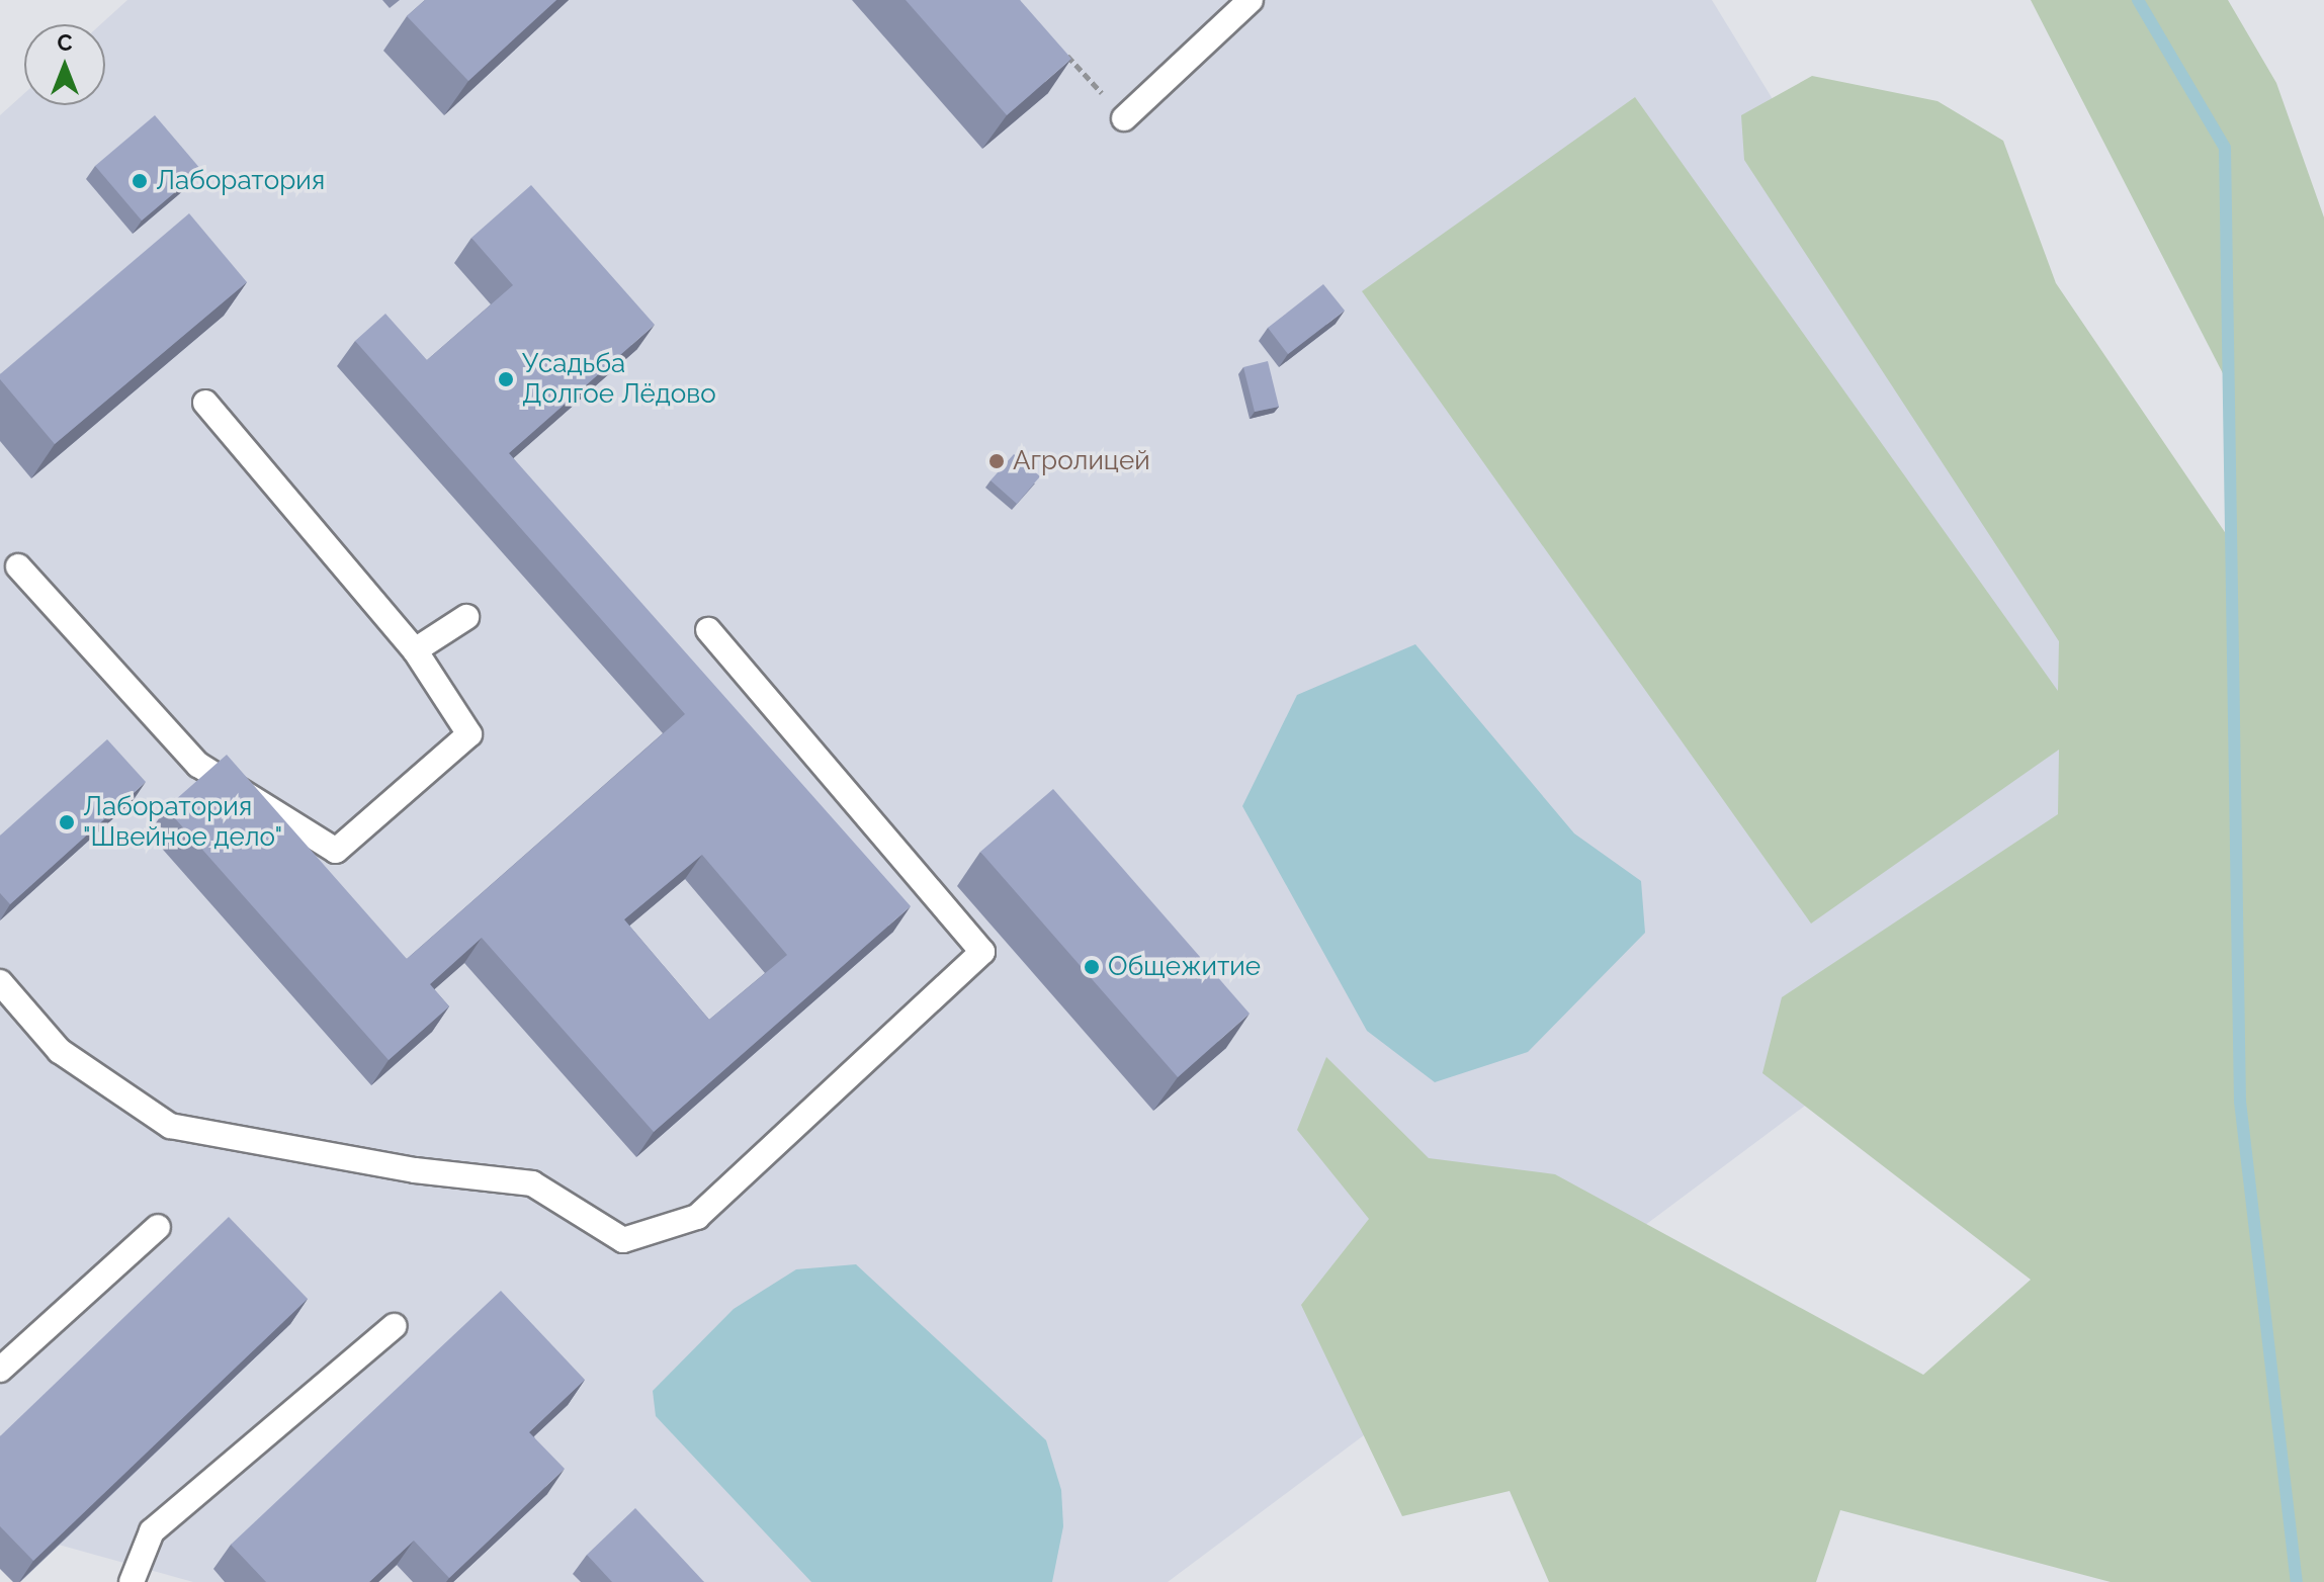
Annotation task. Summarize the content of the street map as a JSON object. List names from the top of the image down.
{
  "places": [
    "Лаборатория",
    "Усадьба Долгое Лёдово",
    "Агролицей",
    "Лаборатория \"Швейное дело\"",
    "Общежитие"
  ],
  "north": "top"
}
